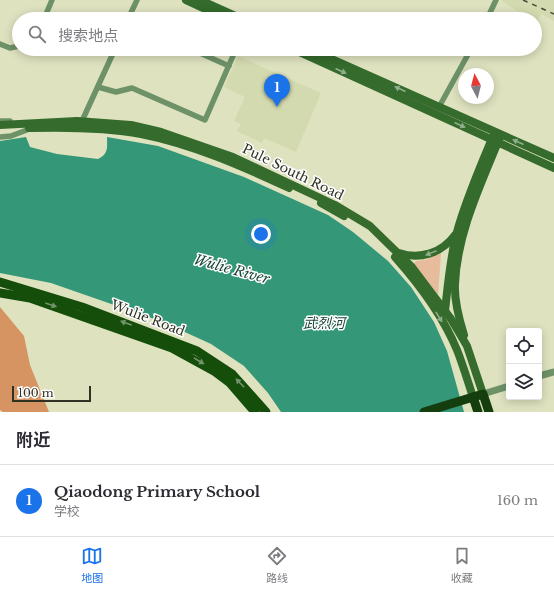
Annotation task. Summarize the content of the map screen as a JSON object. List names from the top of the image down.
{
  "streets": {
    "main road": ["Pule South Road", "Wulie Road"]
  },
  "water": ["Wulie River", "武烈河"],
  "scale_bar": "100 m",
  "north": "top",
  "page": {
    "search": "搜索地点",
    "pins": "1",
    "scale": "100 m",
    "heading": "附近",
    "list": [
      {
        "mark": "1",
        "name": "Qiaodong Primary School",
        "note": "学校",
        "value": "160 m"
      }
    ],
    "nav": ["地图", "路线", "收藏"]
  }
}
